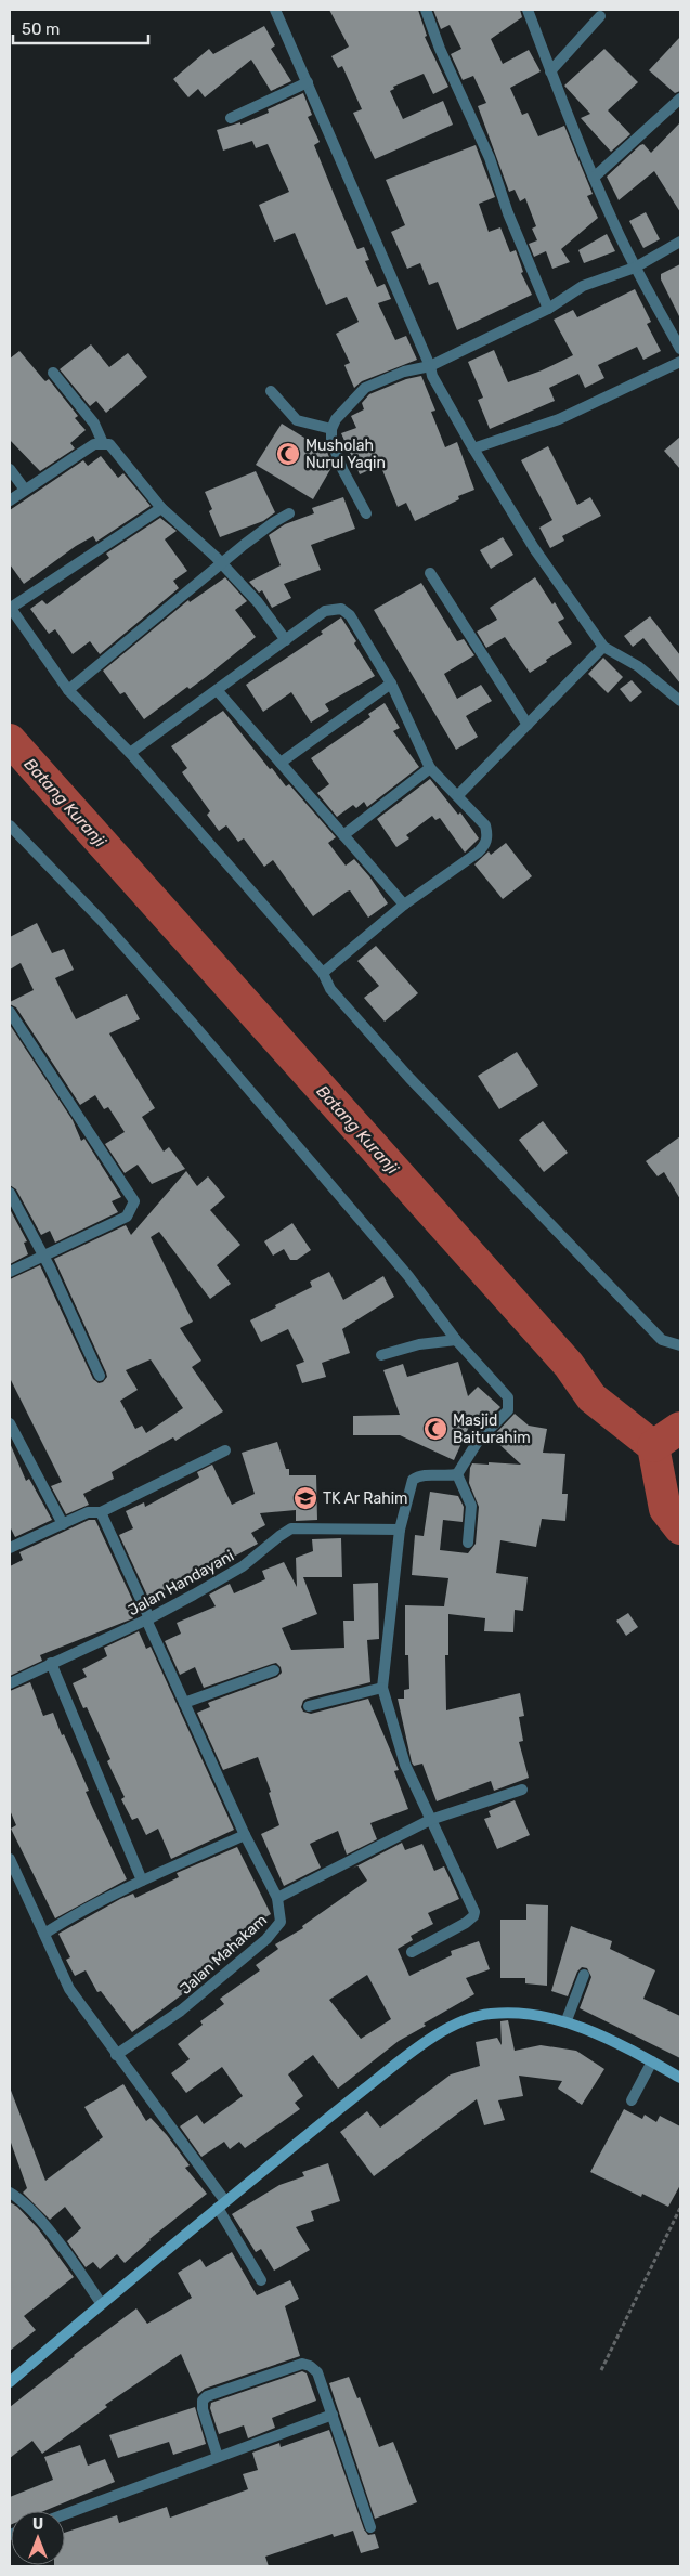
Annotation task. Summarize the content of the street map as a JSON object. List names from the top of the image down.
{
  "streets": {
    "street": ["Jalan Handayani", "Jalan Mahakam"]
  },
  "crossings": [
    ["Jalan Handayani", "Jalan Mahakam"]
  ],
  "water": ["Batang Kuranji"],
  "places": {
    "mosque": ["Musholah Nurul Yaqin", "Masjid Baiturahim"],
    "school or university": ["TK Ar Rahim"]
  },
  "scale_bar": "50 m",
  "north": "top"
}
